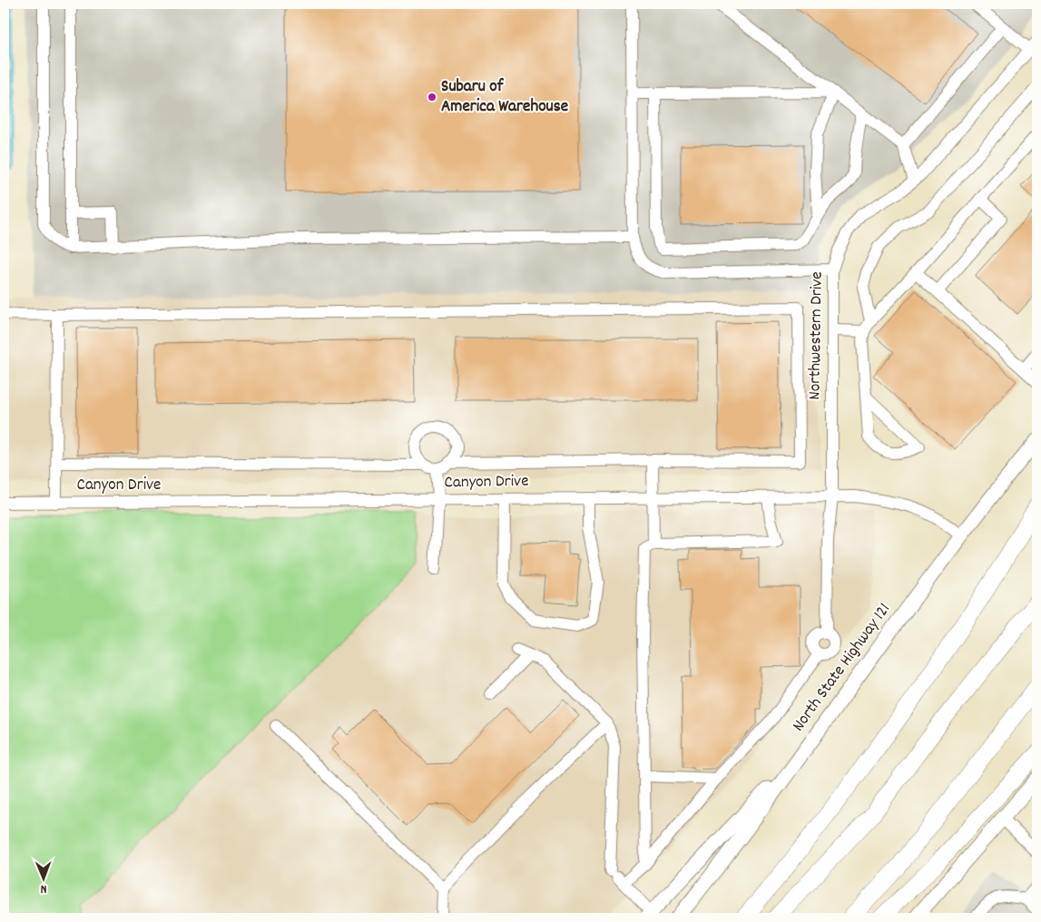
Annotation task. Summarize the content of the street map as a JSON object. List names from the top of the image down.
{
  "streets": {
    "main road": ["North State Highway 121"],
    "street": ["Northwestern Drive", "Canyon Drive"]
  },
  "crossings": [
    ["Northwestern Drive", "Canyon Drive"],
    ["Canyon Drive", "North State Highway 121"]
  ],
  "places": ["Subaru of America Warehouse"],
  "north": "bottom"
}
